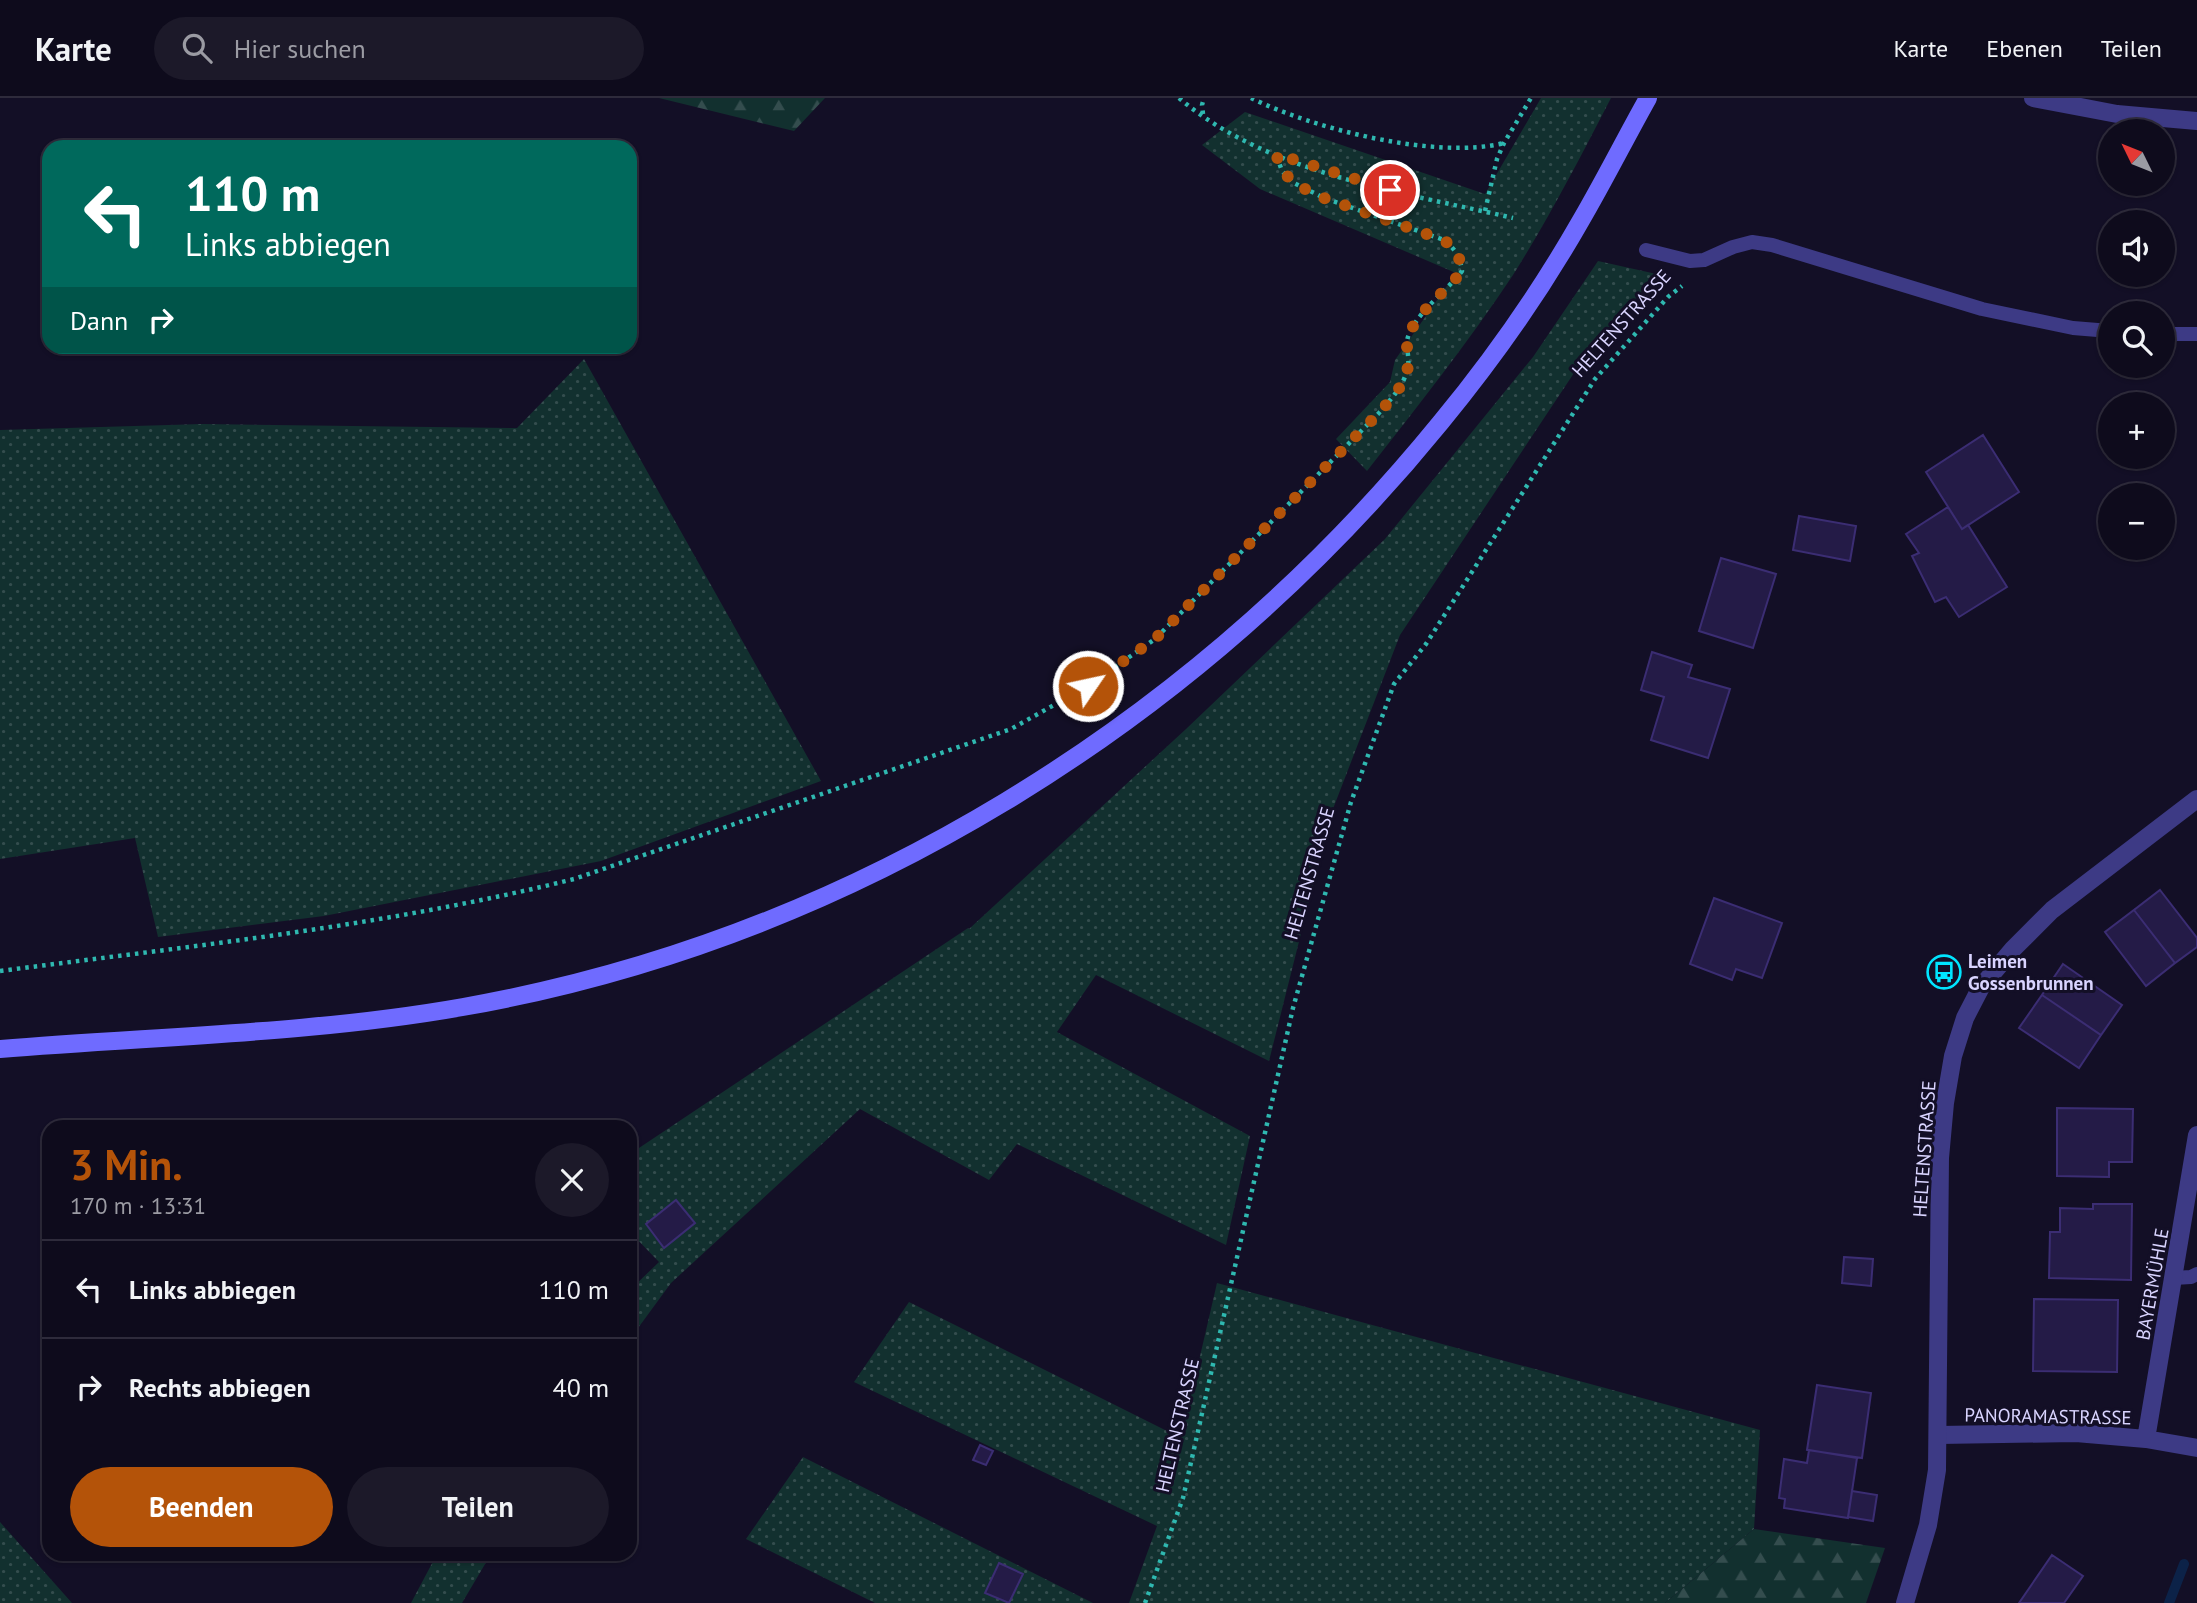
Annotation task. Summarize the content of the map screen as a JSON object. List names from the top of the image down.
{
  "streets": {
    "street": ["HELTENSTRASSE", "BAYERMÜHLE", "PANORAMASTRASSE"]
  },
  "crossings": [
    ["HELTENSTRASSE", "PANORAMASTRASSE"],
    ["BAYERMÜHLE", "PANORAMASTRASSE"]
  ],
  "places": {
    "bus stop": ["Leimen Gossenbrunnen"]
  },
  "north": "top left",
  "page": {
    "header": "Karte",
    "search": "Hier suchen",
    "nav": ["Karte", "Ebenen", "Teilen"],
    "map_buttons": ["+", "−"],
    "turn": ["110 m", "Links abbiegen"],
    "then": "Dann",
    "heading": ["3 Min.", "170 m · 13:31"],
    "list": [
      {
        "name": "Links abbiegen",
        "value": "110 m"
      },
      {
        "name": "Rechts abbiegen",
        "value": "40 m"
      }
    ],
    "buttons": ["Beenden", "Teilen"]
  }
}
